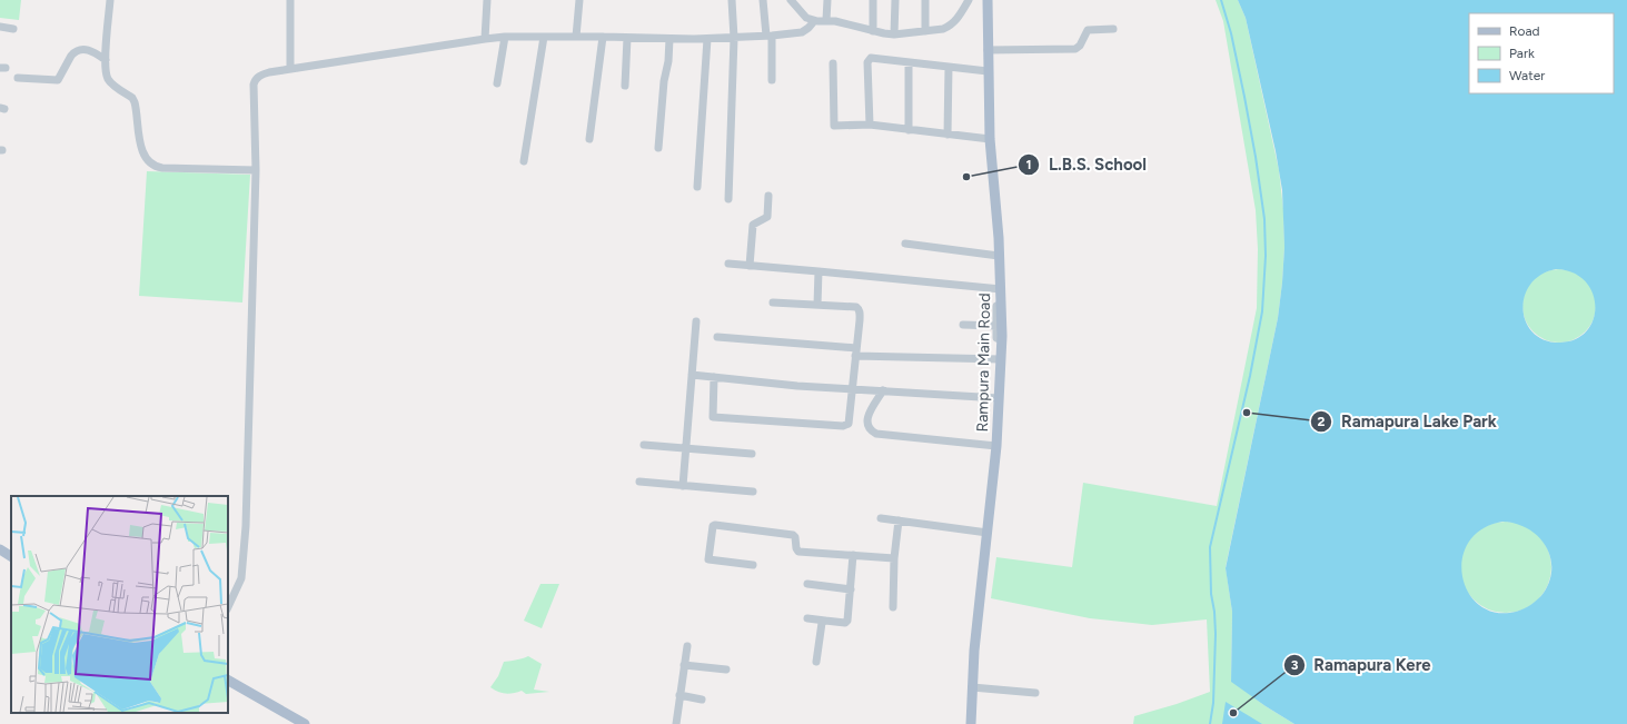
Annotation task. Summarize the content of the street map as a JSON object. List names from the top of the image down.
{
  "streets": {
    "main road": ["Rampura Main Road"]
  },
  "places": ["L.B.S. School", "Ramapura Lake Park", "Ramapura Kere"],
  "legend": ["Road", "Park", "Water"]
}
